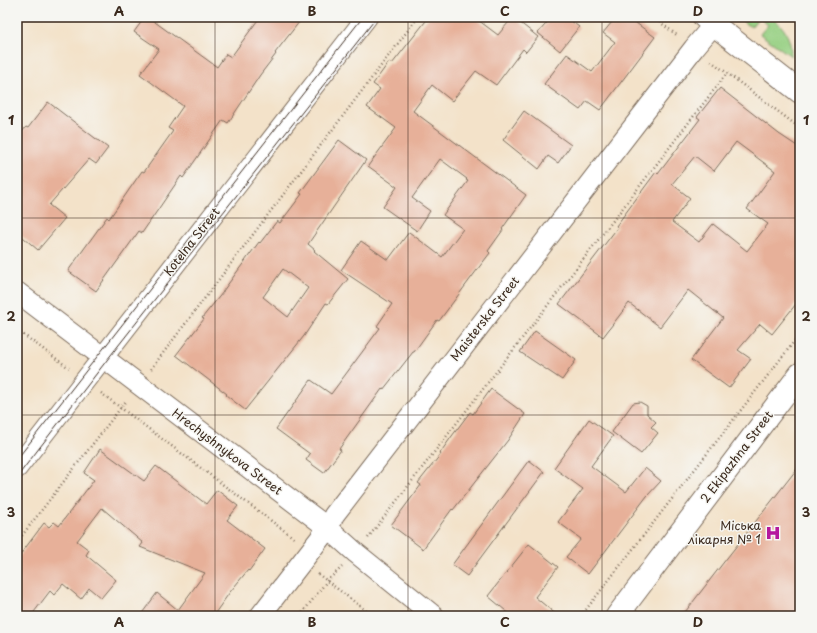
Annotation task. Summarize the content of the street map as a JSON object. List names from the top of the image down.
{
  "streets": {
    "street": [
      "Kotelna Street",
      "Maisterska Street",
      "Hrechyshnykova Street",
      "2 Ekipazhna Street"
    ]
  },
  "crossings": [
    ["Kotelna Street", "Hrechyshnykova Street"],
    ["Maisterska Street", "Hrechyshnykova Street"]
  ],
  "places": {
    "hospital": ["Міська лікарня № 1"]
  },
  "grid": {
    "columns": [
      "A",
      "B",
      "C",
      "D"
    ],
    "rows": ["1", "2", "3"]
  }
}
